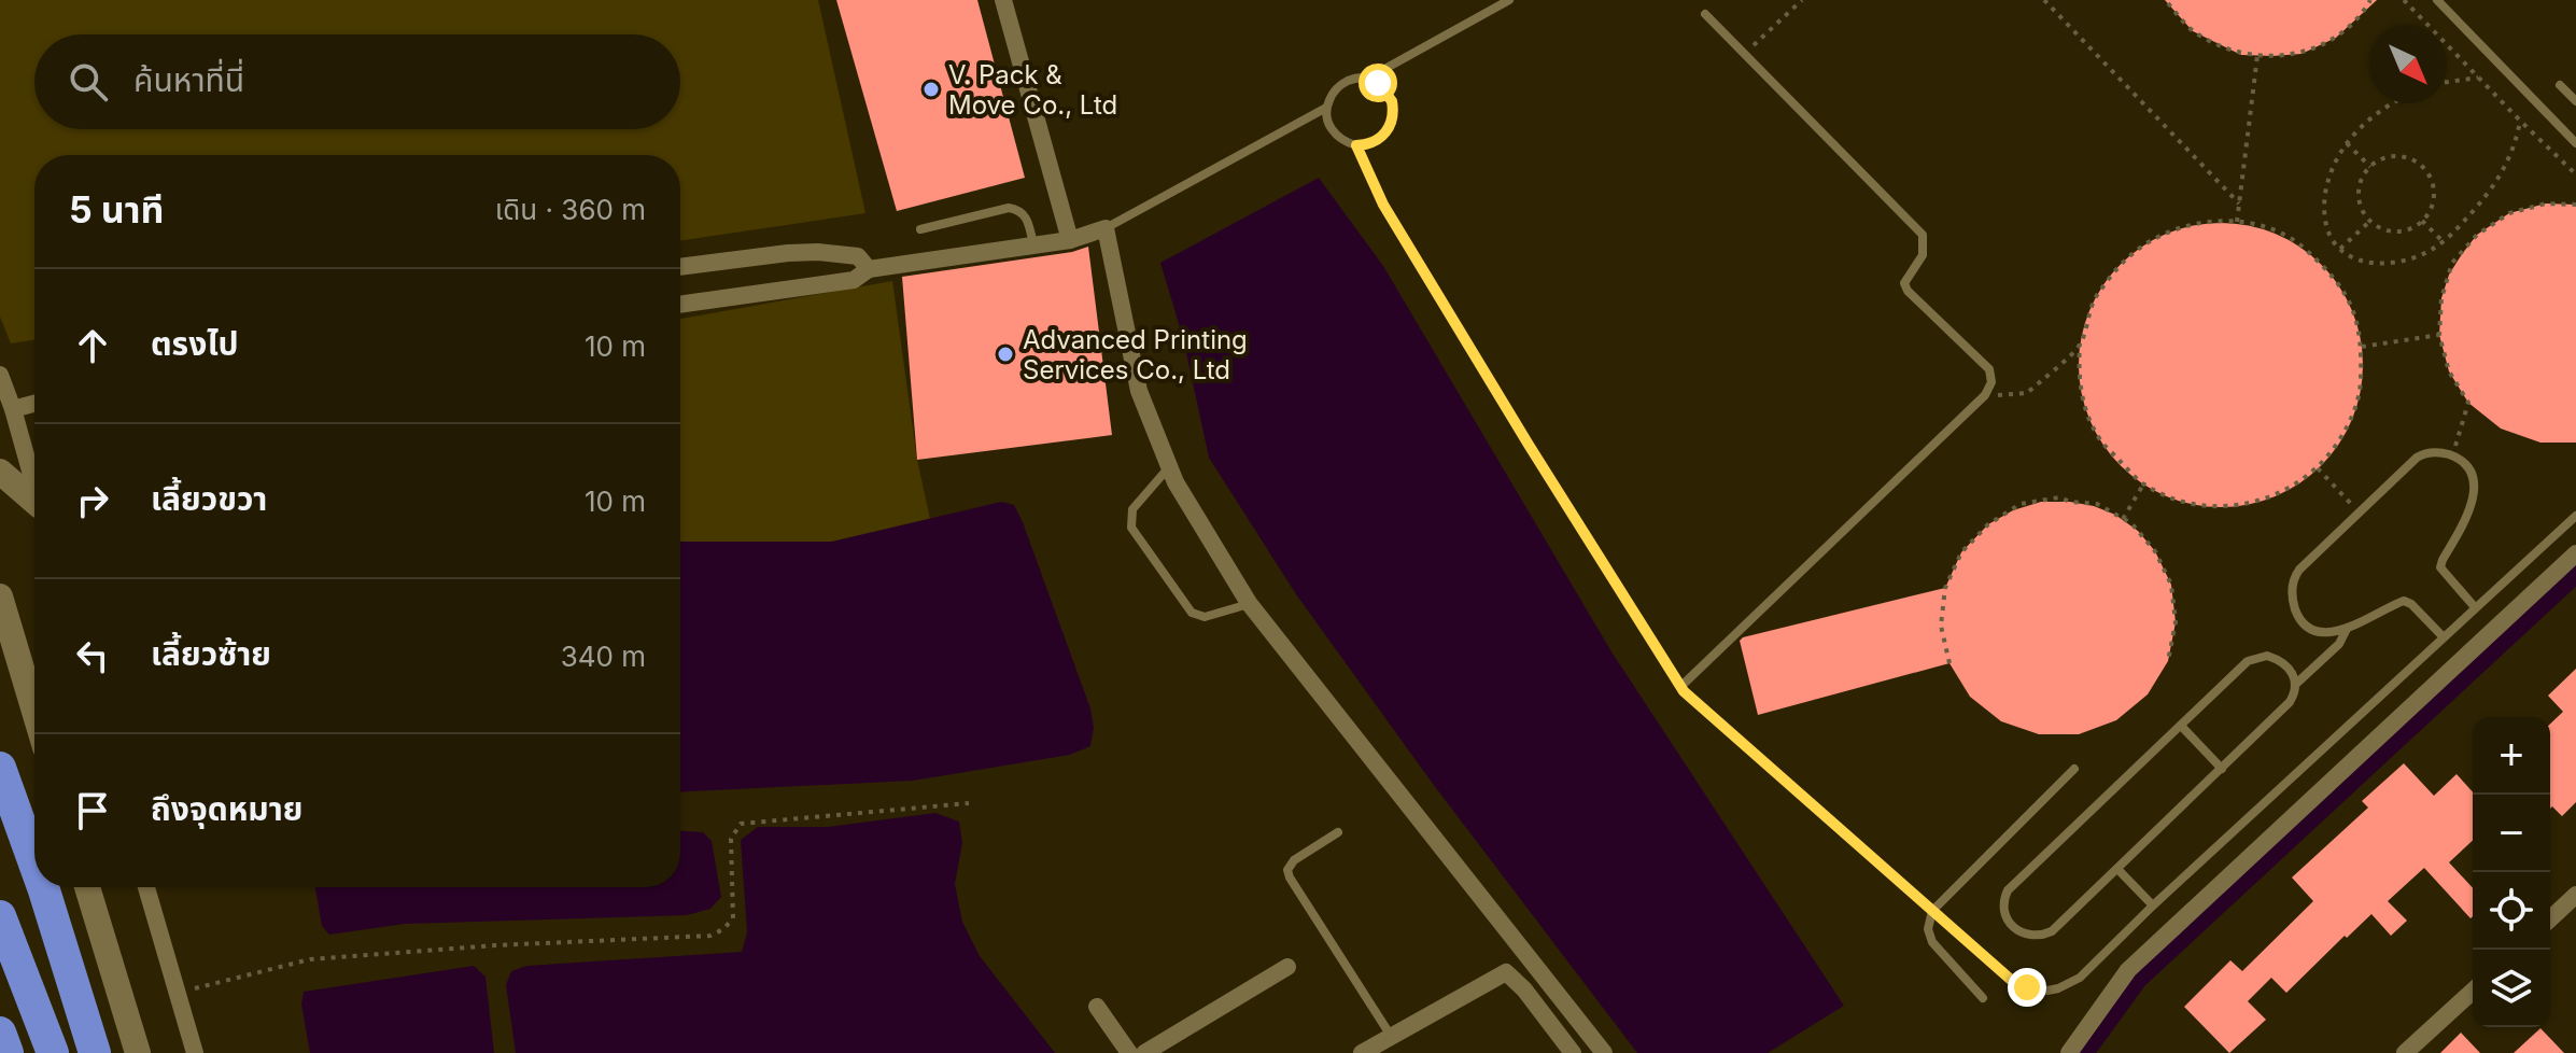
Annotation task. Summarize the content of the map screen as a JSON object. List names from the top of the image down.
{
  "places": ["V. Pack & Move Co., Ltd", "Advanced Printing Services Co., Ltd"],
  "north": "bottom right",
  "page": {
    "search": "ค้นหาที่นี่",
    "heading": ["5 นาที", "เดิน · 360 m"],
    "list": [
      ["ตรงไป", "10 m"],
      ["เลี้ยวขวา", "10 m"],
      ["เลี้ยวซ้าย", "340 m"],
      "ถึงจุดหมาย"
    ],
    "map_buttons": ["+", "−"]
  }
}
